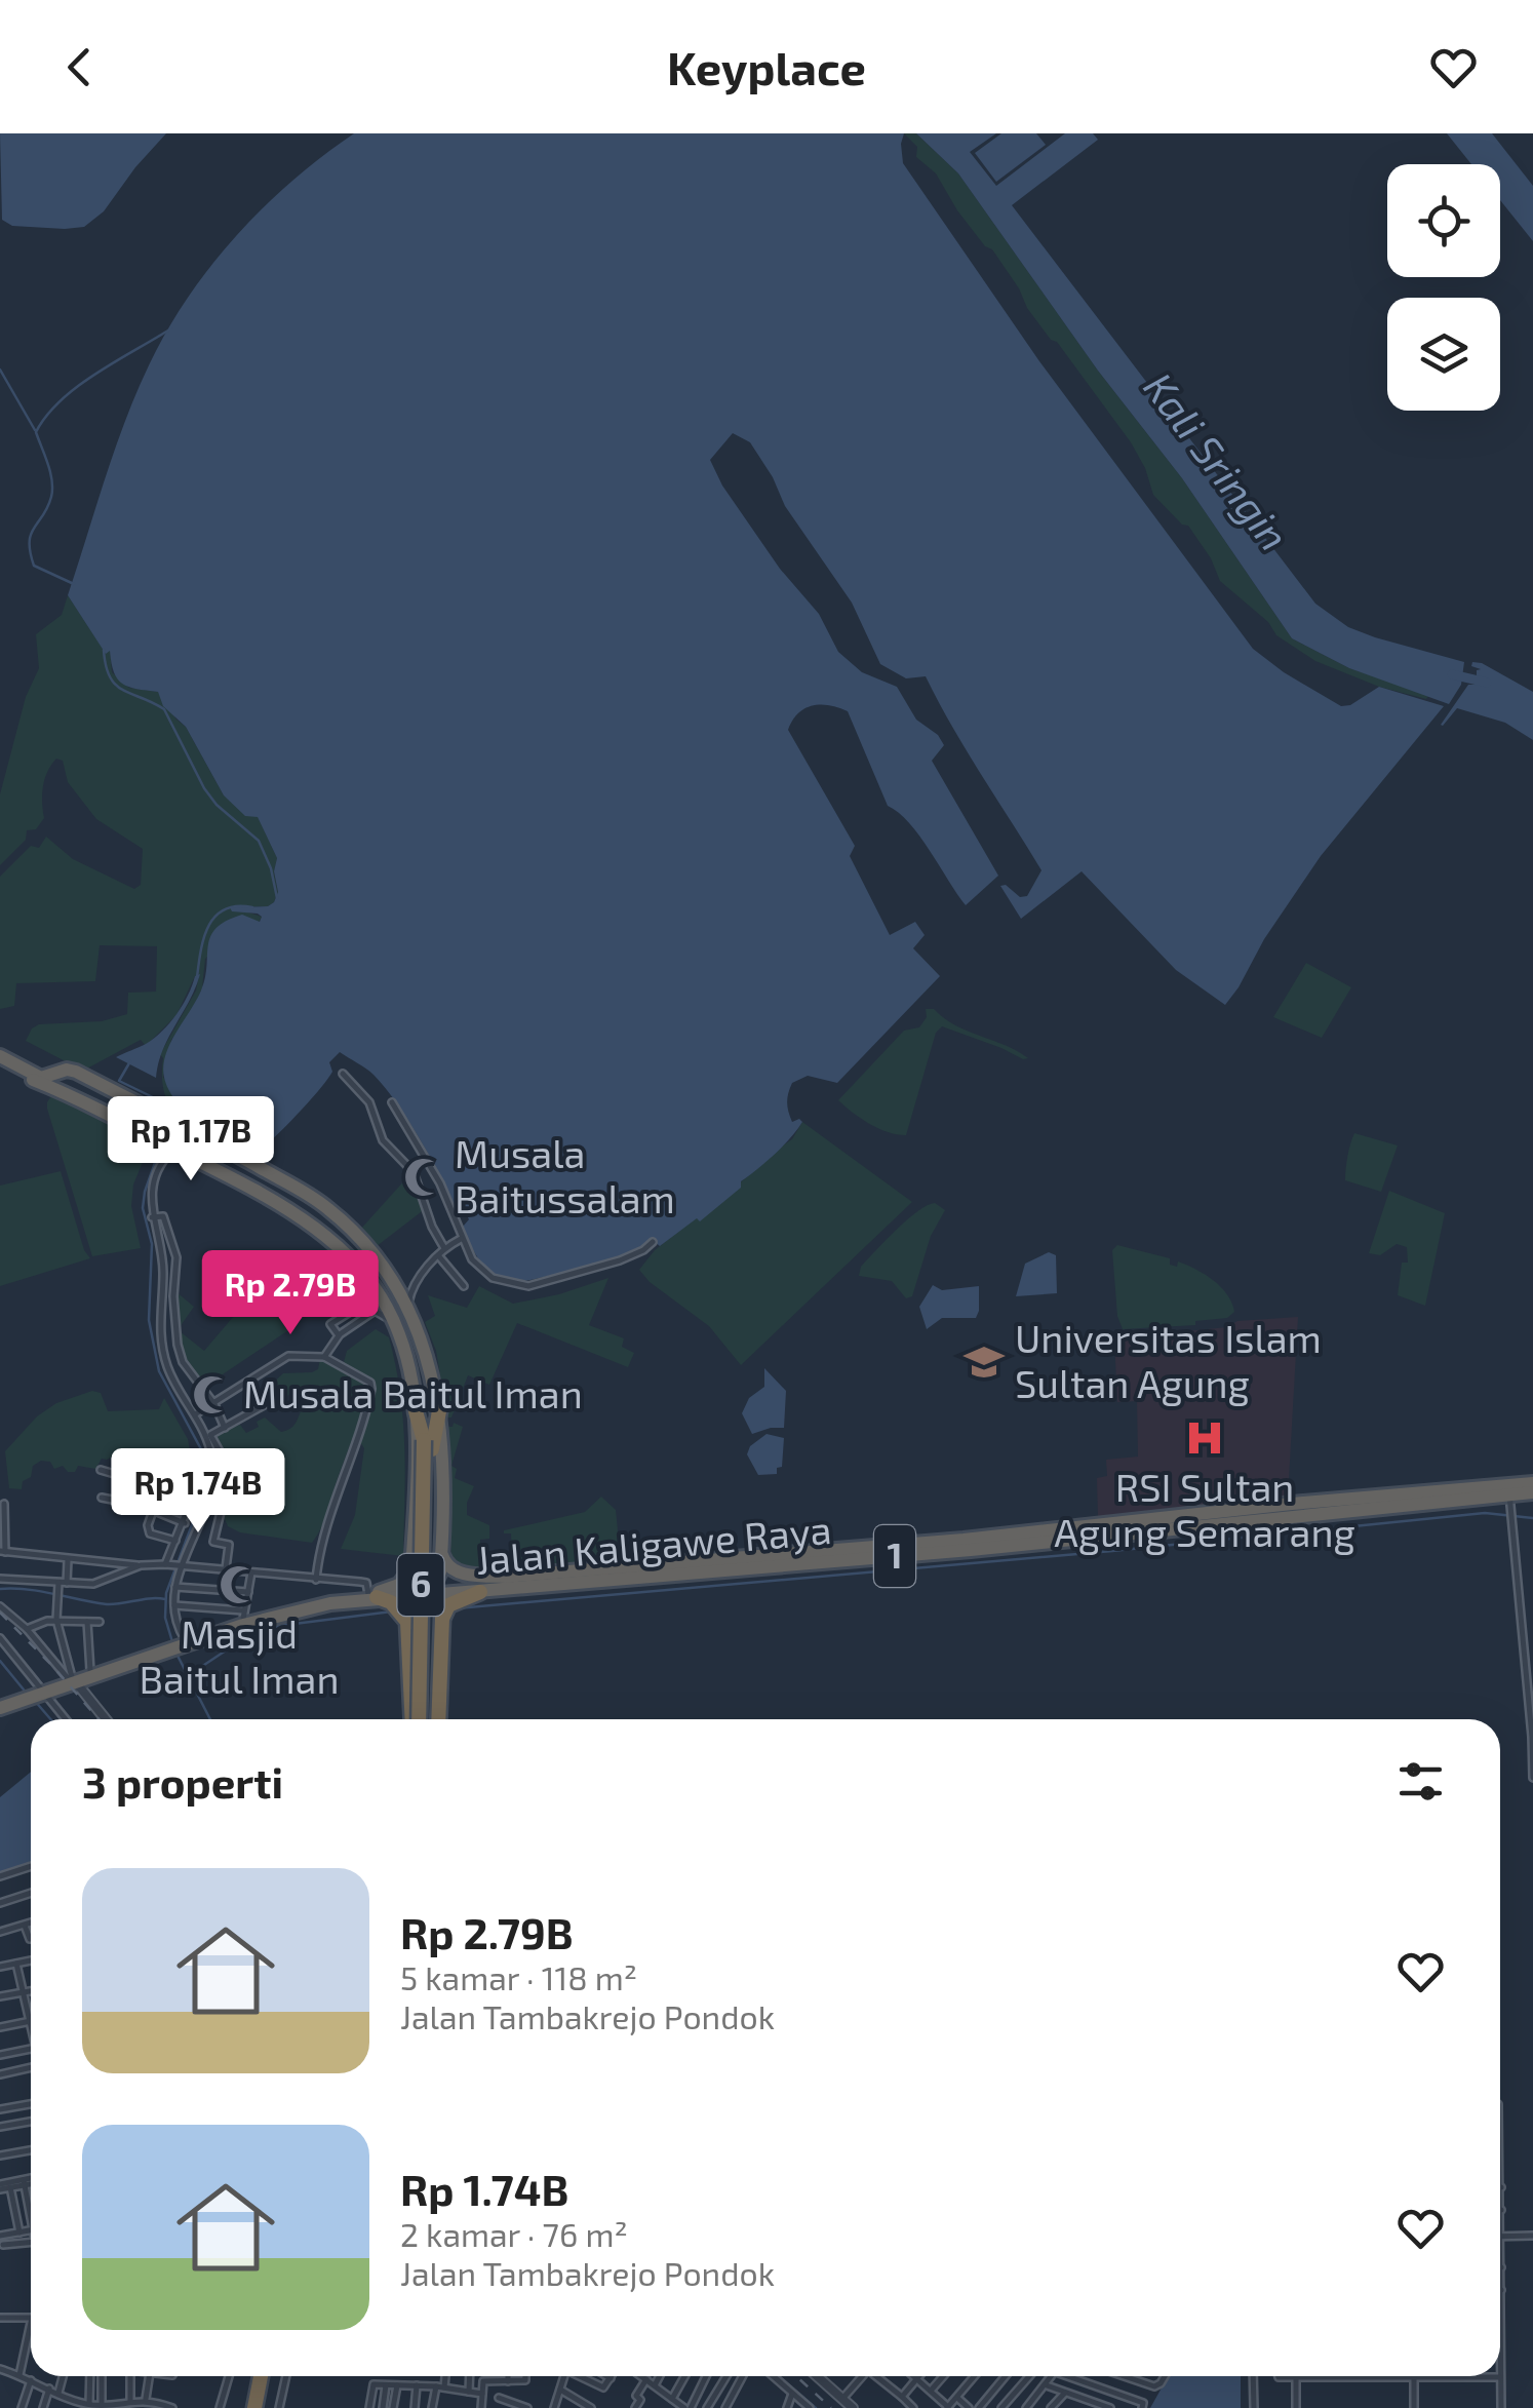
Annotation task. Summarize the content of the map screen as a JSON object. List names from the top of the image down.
{
  "streets": {
    "highway": ["Jalan Kaligawe Raya", "1", "6"]
  },
  "crossings": [
    ["Jalan Kaligawe Raya", "1"]
  ],
  "water": ["Kali Sringin"],
  "places": {
    "mosque": ["Musala Baitussalam", "Musala Baitul Iman", "Masjid Baitul Iman"],
    "school or university": ["Universitas Islam Sultan Agung"],
    "hospital": ["RSI Sultan Agung Semarang"]
  },
  "page": {
    "header": "Keyplace",
    "price": ["Rp 1.17B", "Rp 2.79B", "Rp 1.74B"],
    "heading": "3 properti",
    "list": [
      {
        "name": "Rp 2.79B",
        "note": "5 kamar · 118 m² · Jalan Tambakrejo Pondok"
      },
      {
        "name": "Rp 1.74B",
        "note": "2 kamar · 76 m² · Jalan Tambakrejo Pondok"
      }
    ]
  }
}
